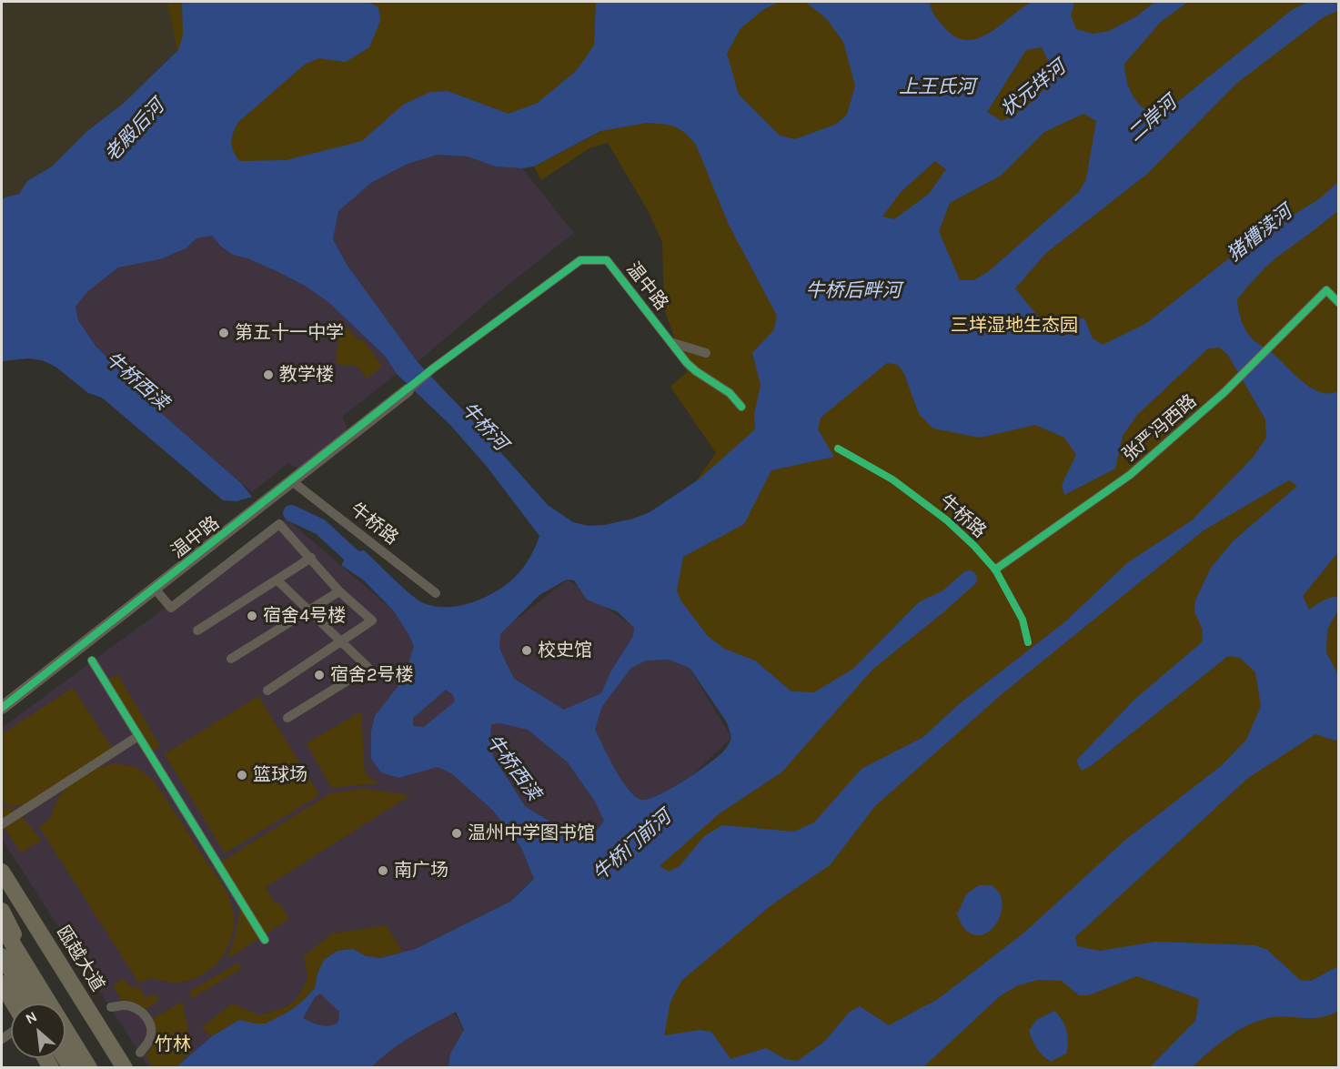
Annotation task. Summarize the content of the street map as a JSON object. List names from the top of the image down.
{
  "streets": {
    "highway": ["瓯越大道"],
    "street": ["温中路", "张严冯西路", "牛桥路"]
  },
  "crossings": [
    ["温中路", "牛桥路"]
  ],
  "water": [
    "上王氏河",
    "状元垟河",
    "二岸河",
    "老殿后河",
    "猪槽渎河",
    "牛桥后畔河",
    "牛桥西渎",
    "牛桥河",
    "牛桥门前河"
  ],
  "parks": ["三垟湿地生态园", "竹林"],
  "places": [
    "第五十一中学",
    "教学楼",
    "宿舍4号楼",
    "校史馆",
    "宿舍2号楼",
    "篮球场",
    "温州中学图书馆",
    "南广场"
  ],
  "north": "top left"
}
